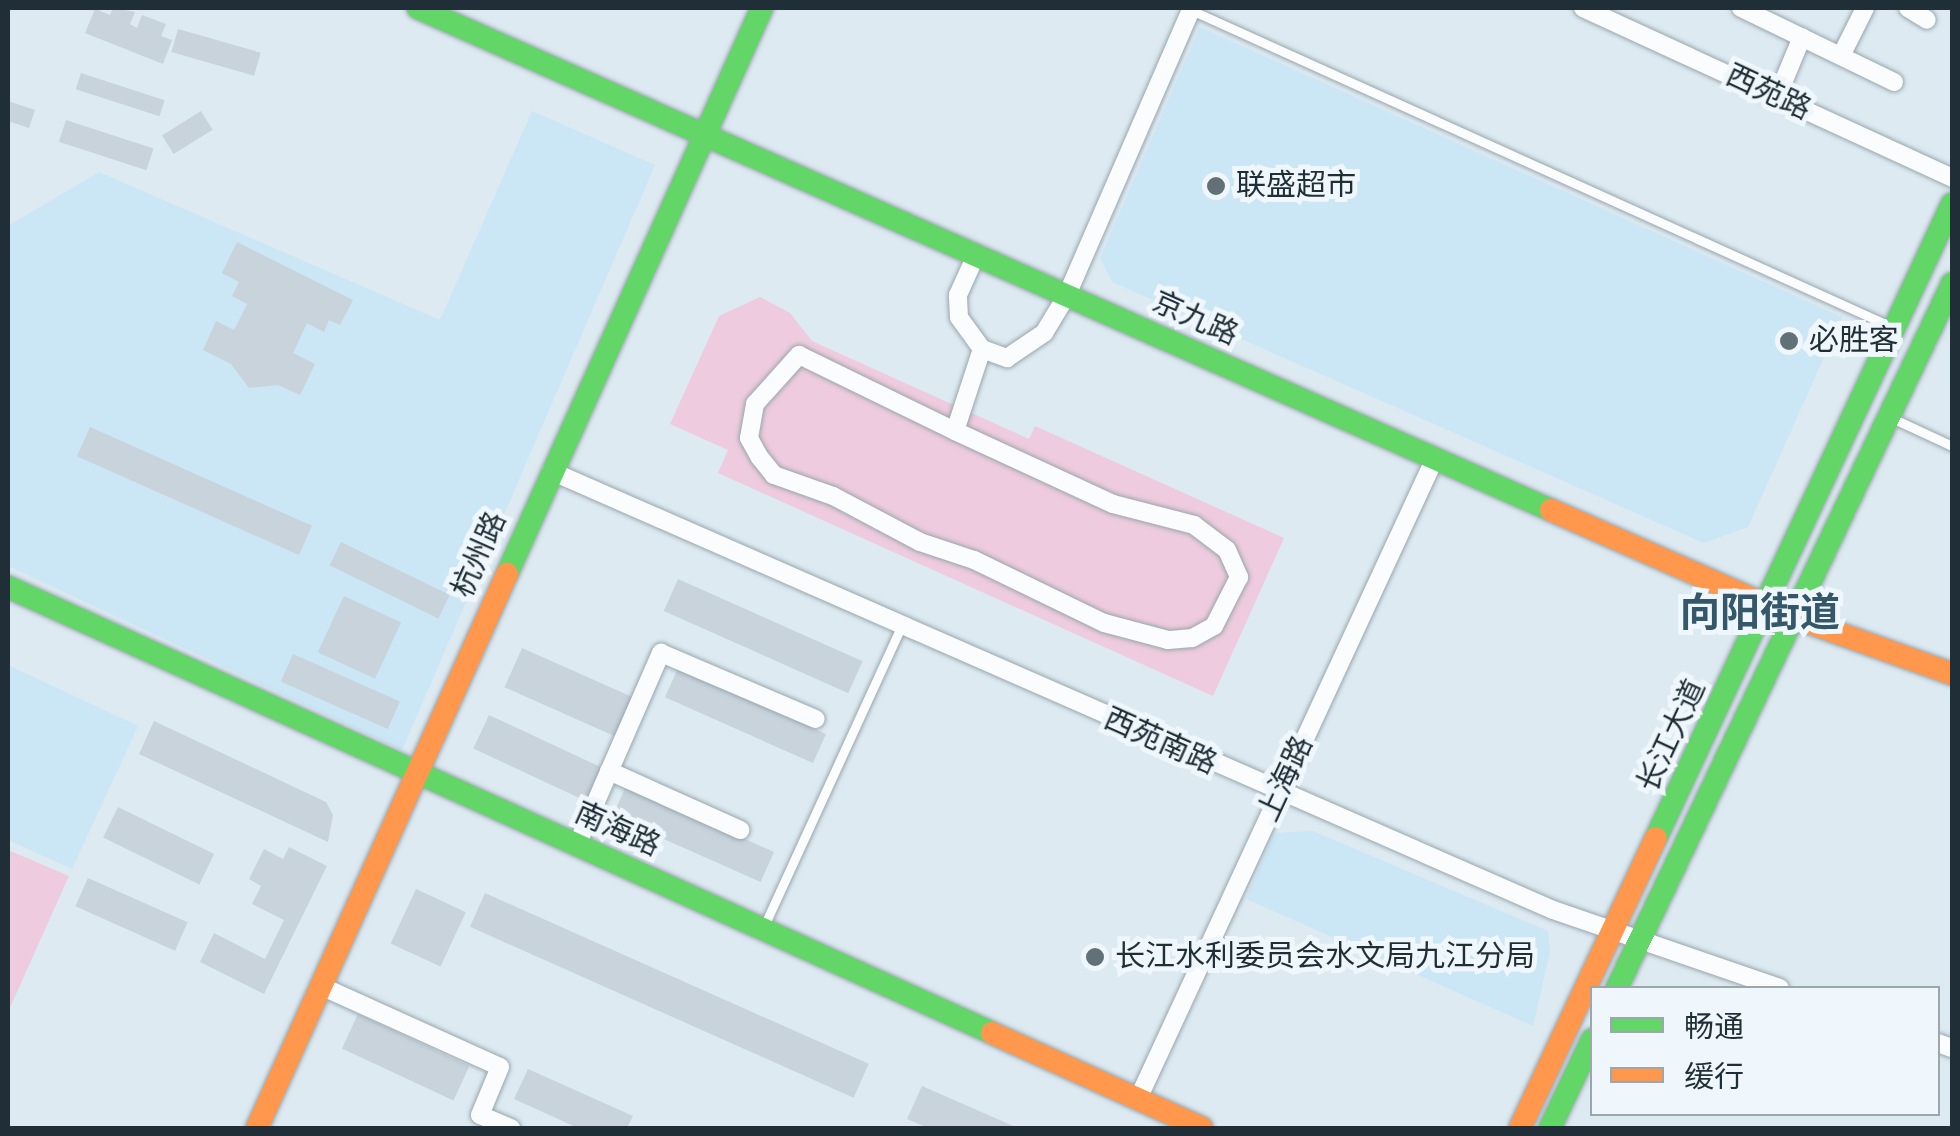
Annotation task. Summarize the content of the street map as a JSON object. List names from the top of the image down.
{
  "streets": {
    "main road": [
      "京九路",
      "杭州路",
      "长江大道",
      "南海路"
    ],
    "street": ["西苑路", "西苑南路", "上海路"]
  },
  "crossings": [
    ["京九路", "杭州路"],
    ["京九路", "长江大道"],
    ["京九路", "上海路"],
    ["杭州路", "西苑南路"],
    ["杭州路", "南海路"],
    ["长江大道", "西苑南路"],
    ["西苑南路", "上海路"],
    ["上海路", "南海路"]
  ],
  "districts": ["向阳街道"],
  "places": ["联盛超市", "必胜客", "长江水利委员会水文局九江分局"],
  "legend": ["畅通", "缓行"]
}
